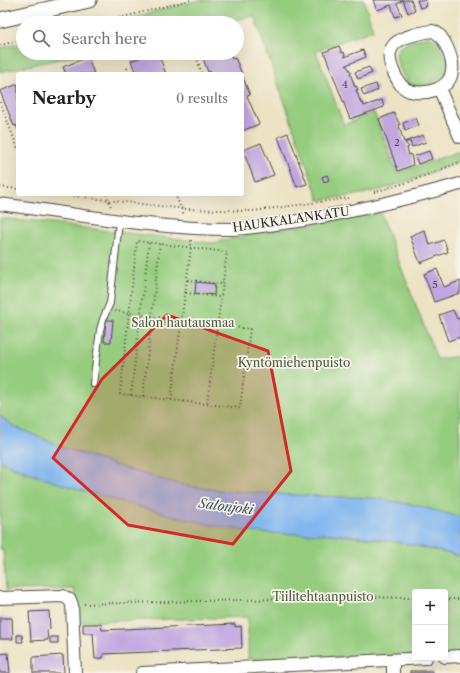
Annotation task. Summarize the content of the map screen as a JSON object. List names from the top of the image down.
{
  "streets": {
    "street": ["HAUKKALANKATU"]
  },
  "water": ["Salonjoki"],
  "parks": ["Salon hautausmaa", "Kyntömiehenpuisto", "Tiilitehtaanpuisto"],
  "house_numbers": ["4", "2", "5"],
  "page": {
    "search": "Search here",
    "heading": ["Nearby", "0 results"],
    "map_buttons": ["+", "−"]
  }
}
